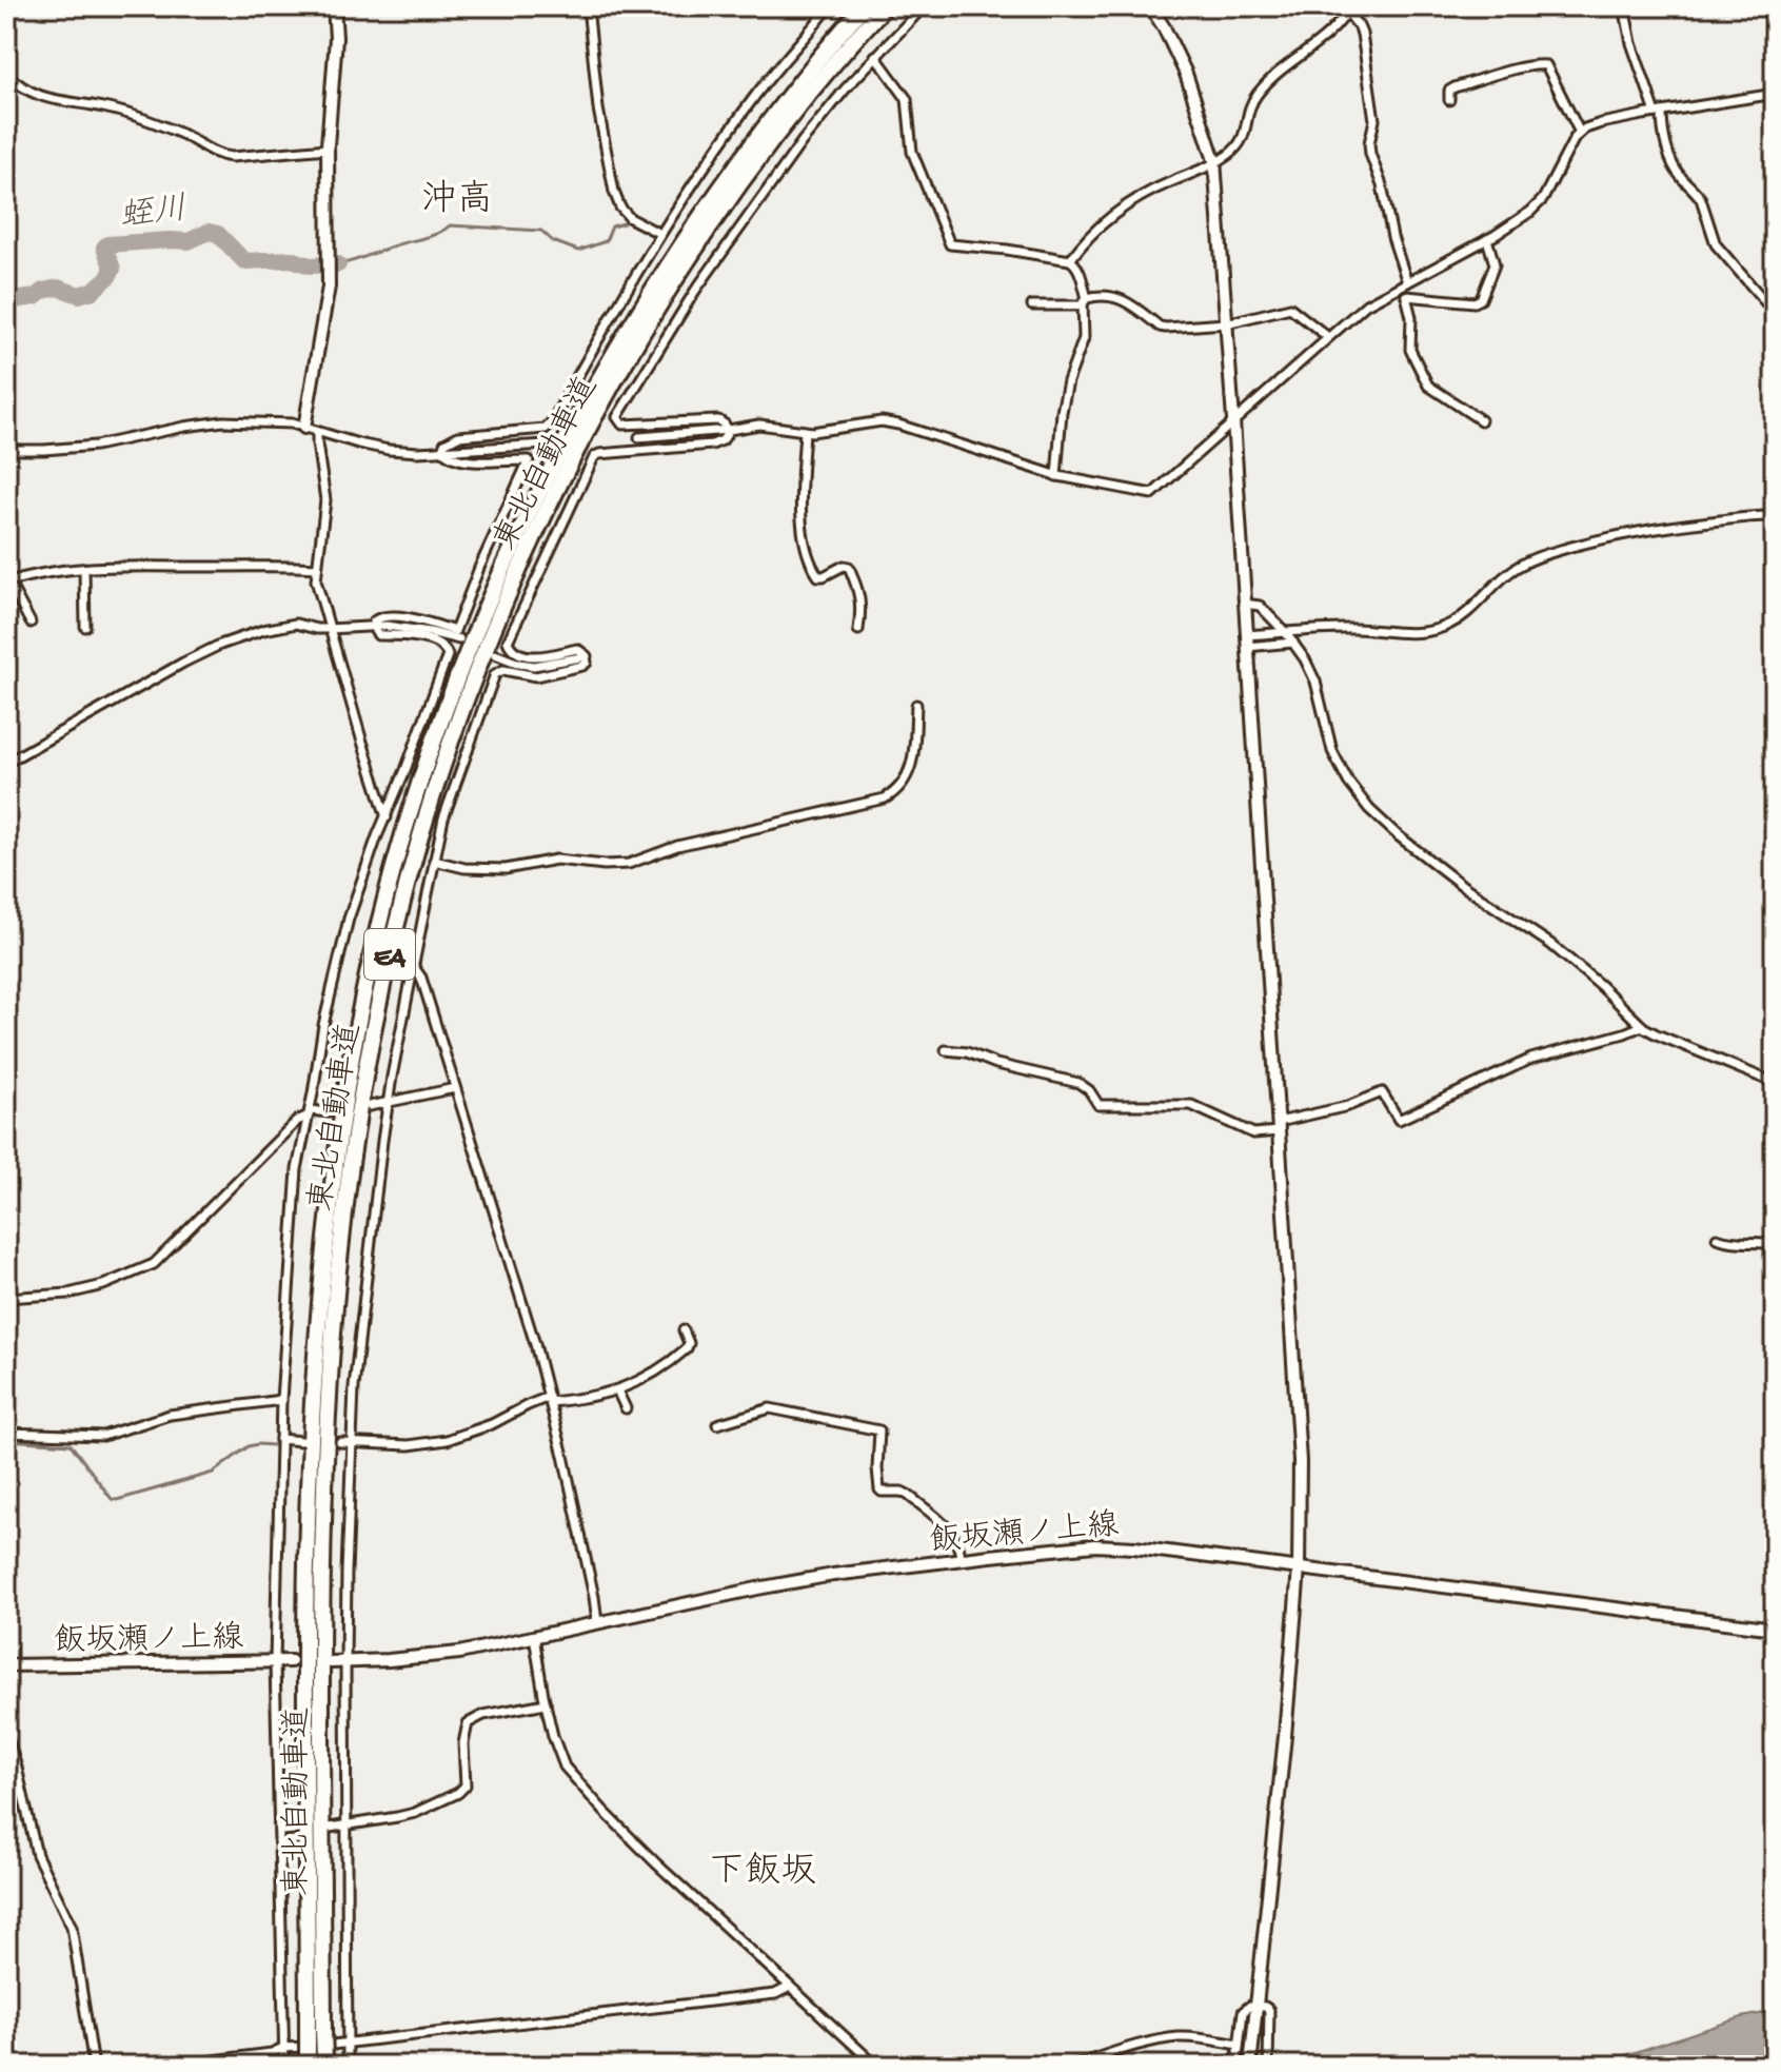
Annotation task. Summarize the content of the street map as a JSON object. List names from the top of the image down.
{
  "streets": {
    "highway": ["東北自動車道", "E4"],
    "street": ["飯坂瀬ノ上線"]
  },
  "districts": ["沖高", "下飯坂"],
  "water": ["蛭川"]
}
